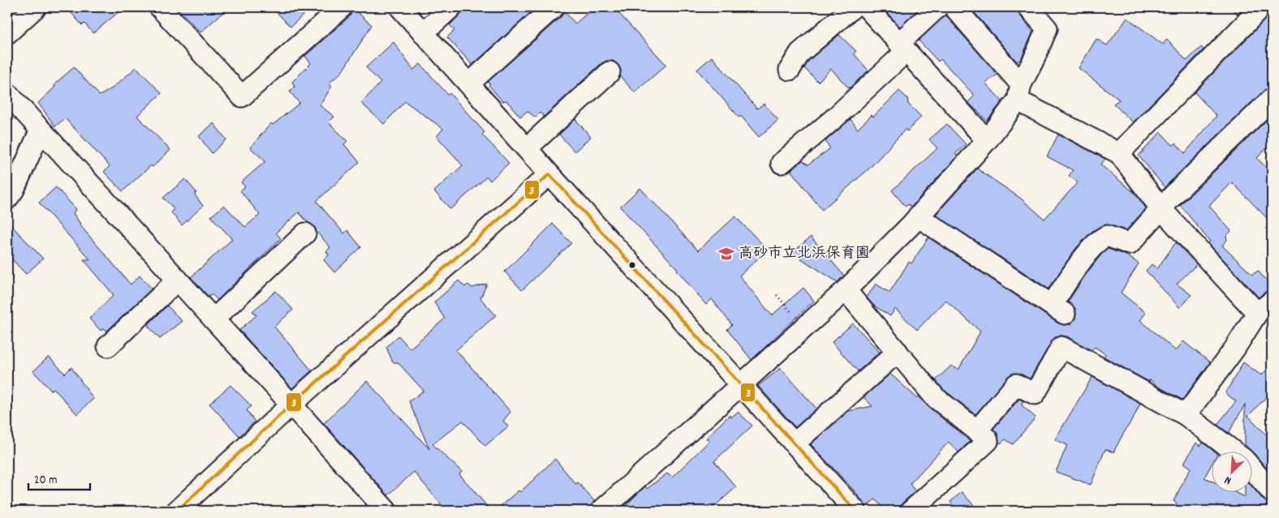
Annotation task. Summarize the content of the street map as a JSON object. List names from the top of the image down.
{
  "places": {
    "school or university": ["高砂市立北浜保育園"]
  },
  "lines": ["transit line 3"],
  "scale_bar": "20 m",
  "north": "bottom left"
}
